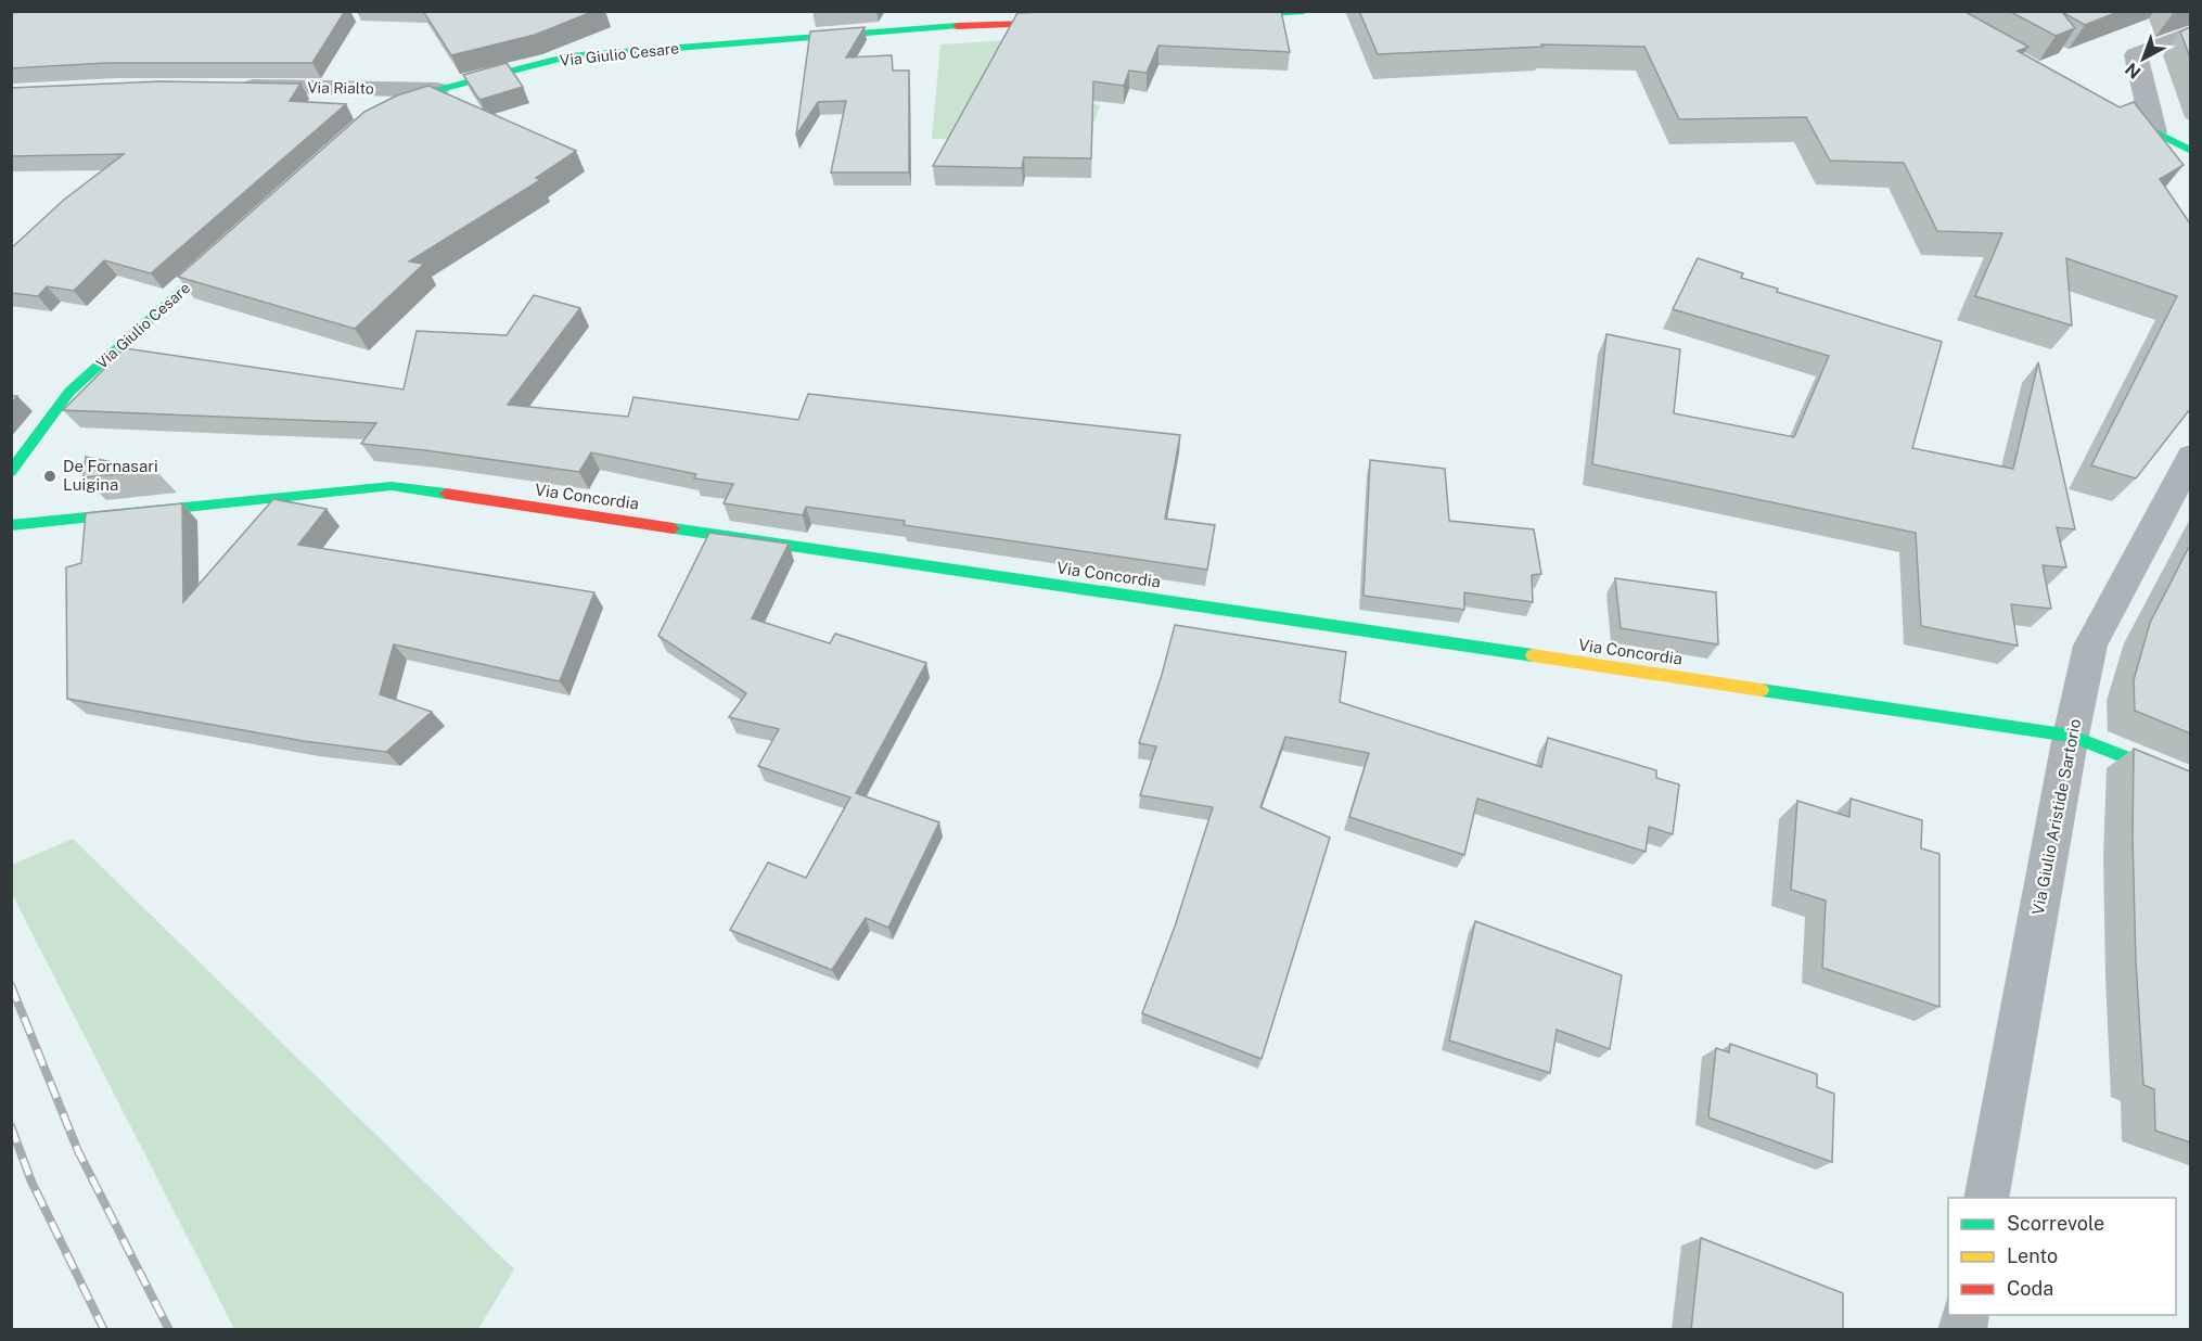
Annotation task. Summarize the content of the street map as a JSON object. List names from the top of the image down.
{
  "streets": {
    "street": [
      "Via Giulio Cesare",
      "Via Rialto",
      "Via Concordia",
      "Via Giulio Aristide Sartorio"
    ]
  },
  "crossings": [
    ["Via Giulio Cesare", "Via Rialto"],
    ["Via Concordia", "Via Giulio Aristide Sartorio"]
  ],
  "places": ["De Fornasari Luigina"],
  "legend": ["Scorrevole", "Lento", "Coda"],
  "north": "bottom left"
}
